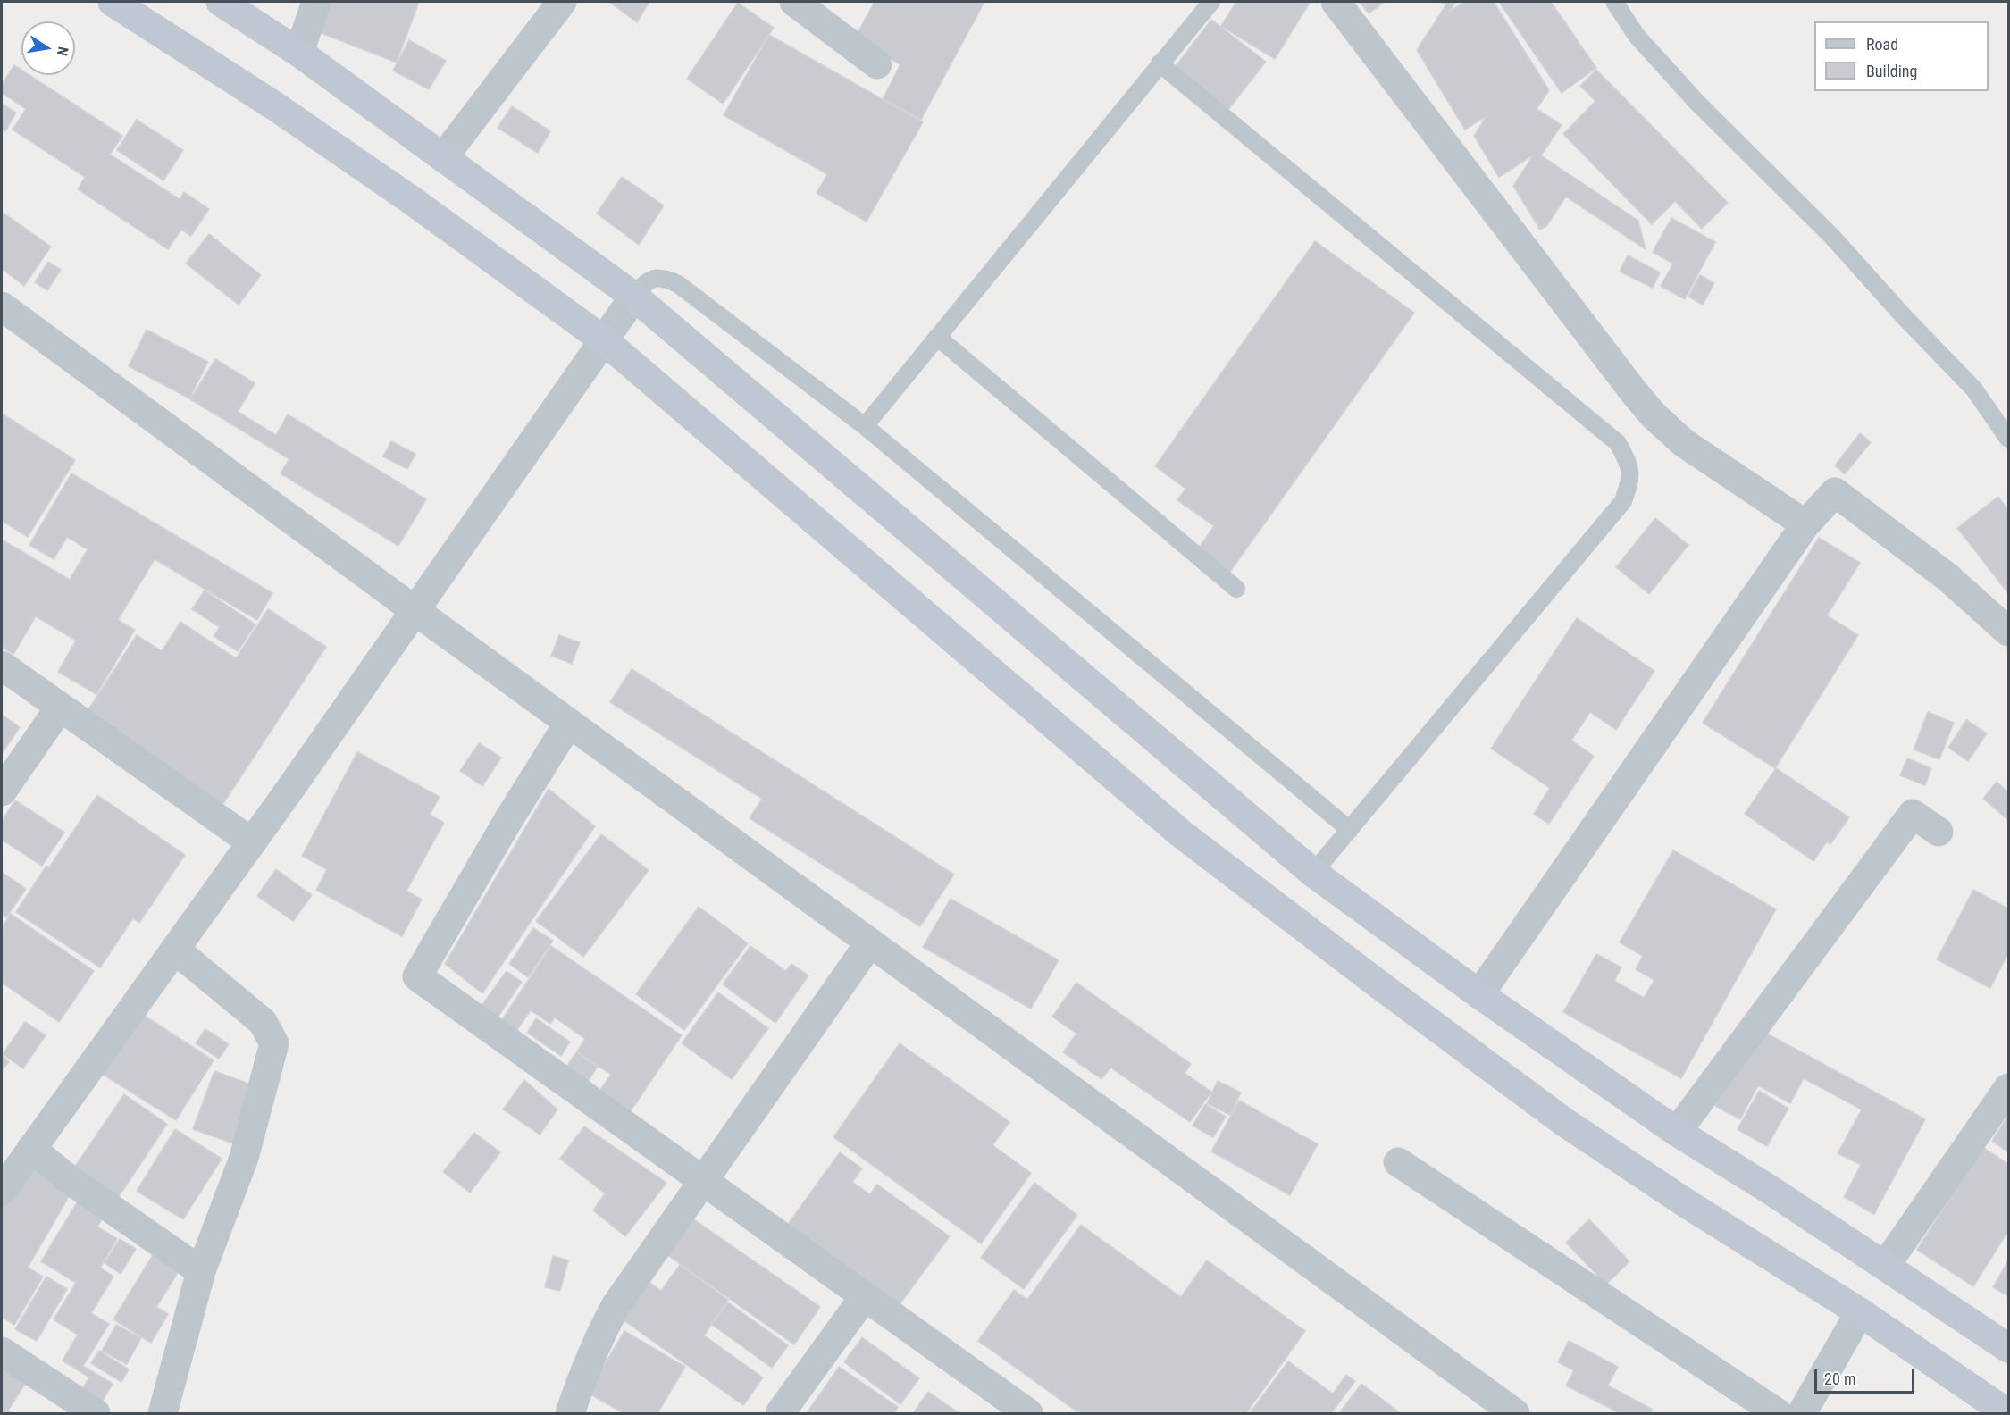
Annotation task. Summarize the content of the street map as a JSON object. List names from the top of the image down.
{
  "legend": ["Road", "Building"],
  "scale_bar": "20 m",
  "north": "right"
}
